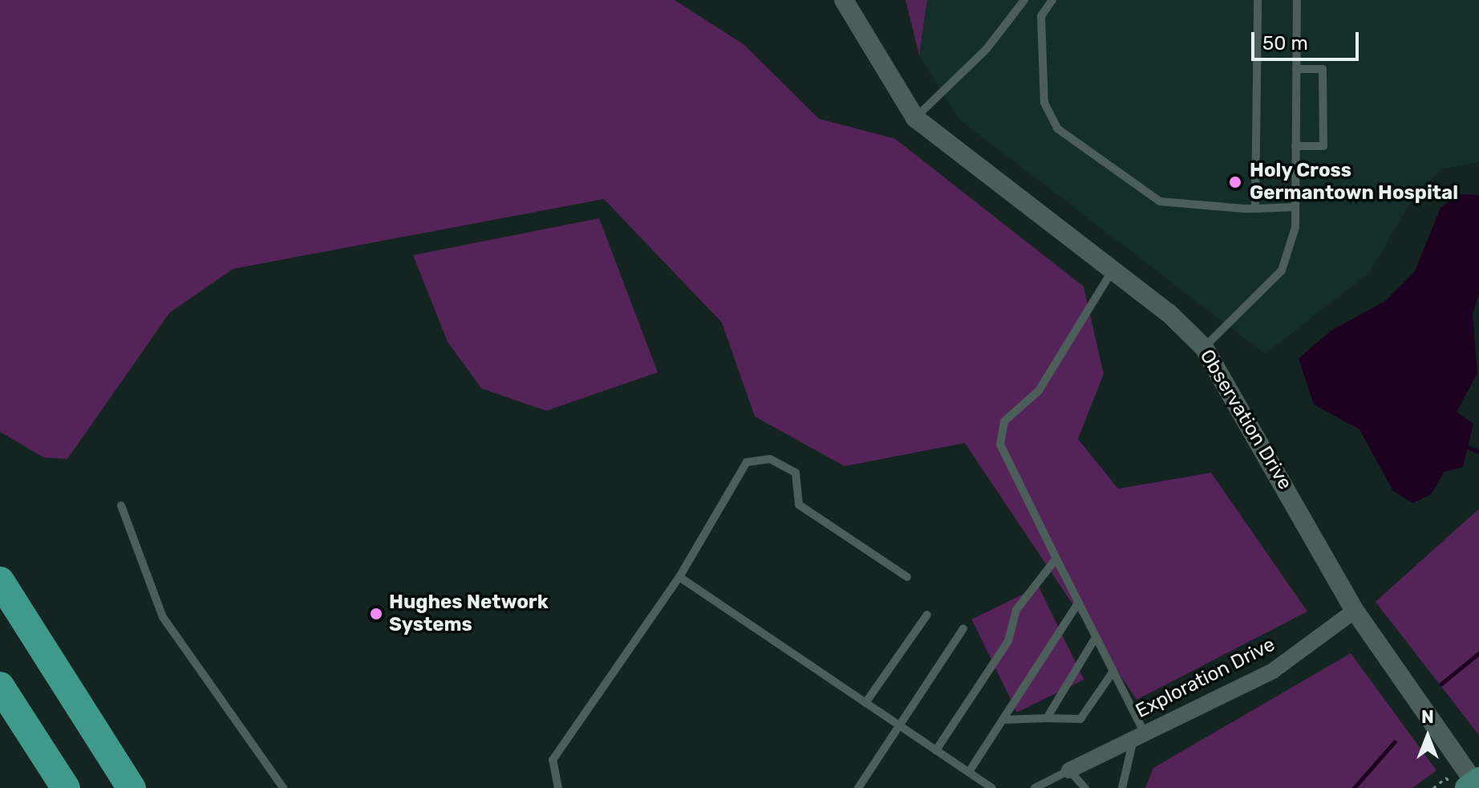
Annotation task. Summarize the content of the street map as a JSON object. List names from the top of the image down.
{
  "streets": {
    "street": ["Observation Drive", "Exploration Drive"]
  },
  "crossings": [
    ["Observation Drive", "Exploration Drive"]
  ],
  "places": ["Holy Cross Germantown Hospital", "Hughes Network Systems"],
  "scale_bar": "50 m",
  "north": "top"
}
